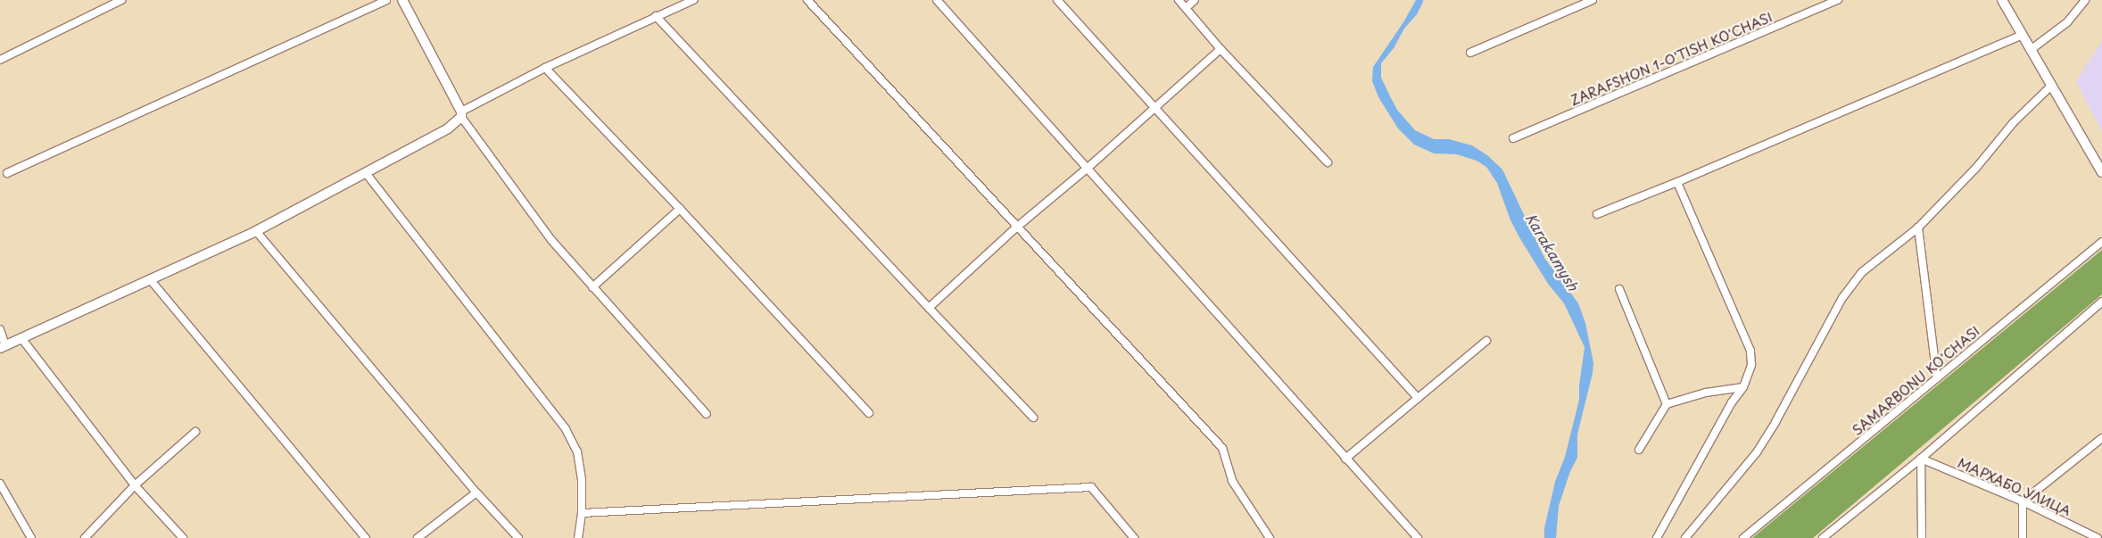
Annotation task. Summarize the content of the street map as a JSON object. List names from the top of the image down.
{
  "streets": {
    "street": ["ZARAFSHON 1-O'TISH KO'CHASI", "SAMARBONU KO'CHASI", "МАРХАБО УЛИЦА"]
  },
  "water": ["Karakamysh"]
}
